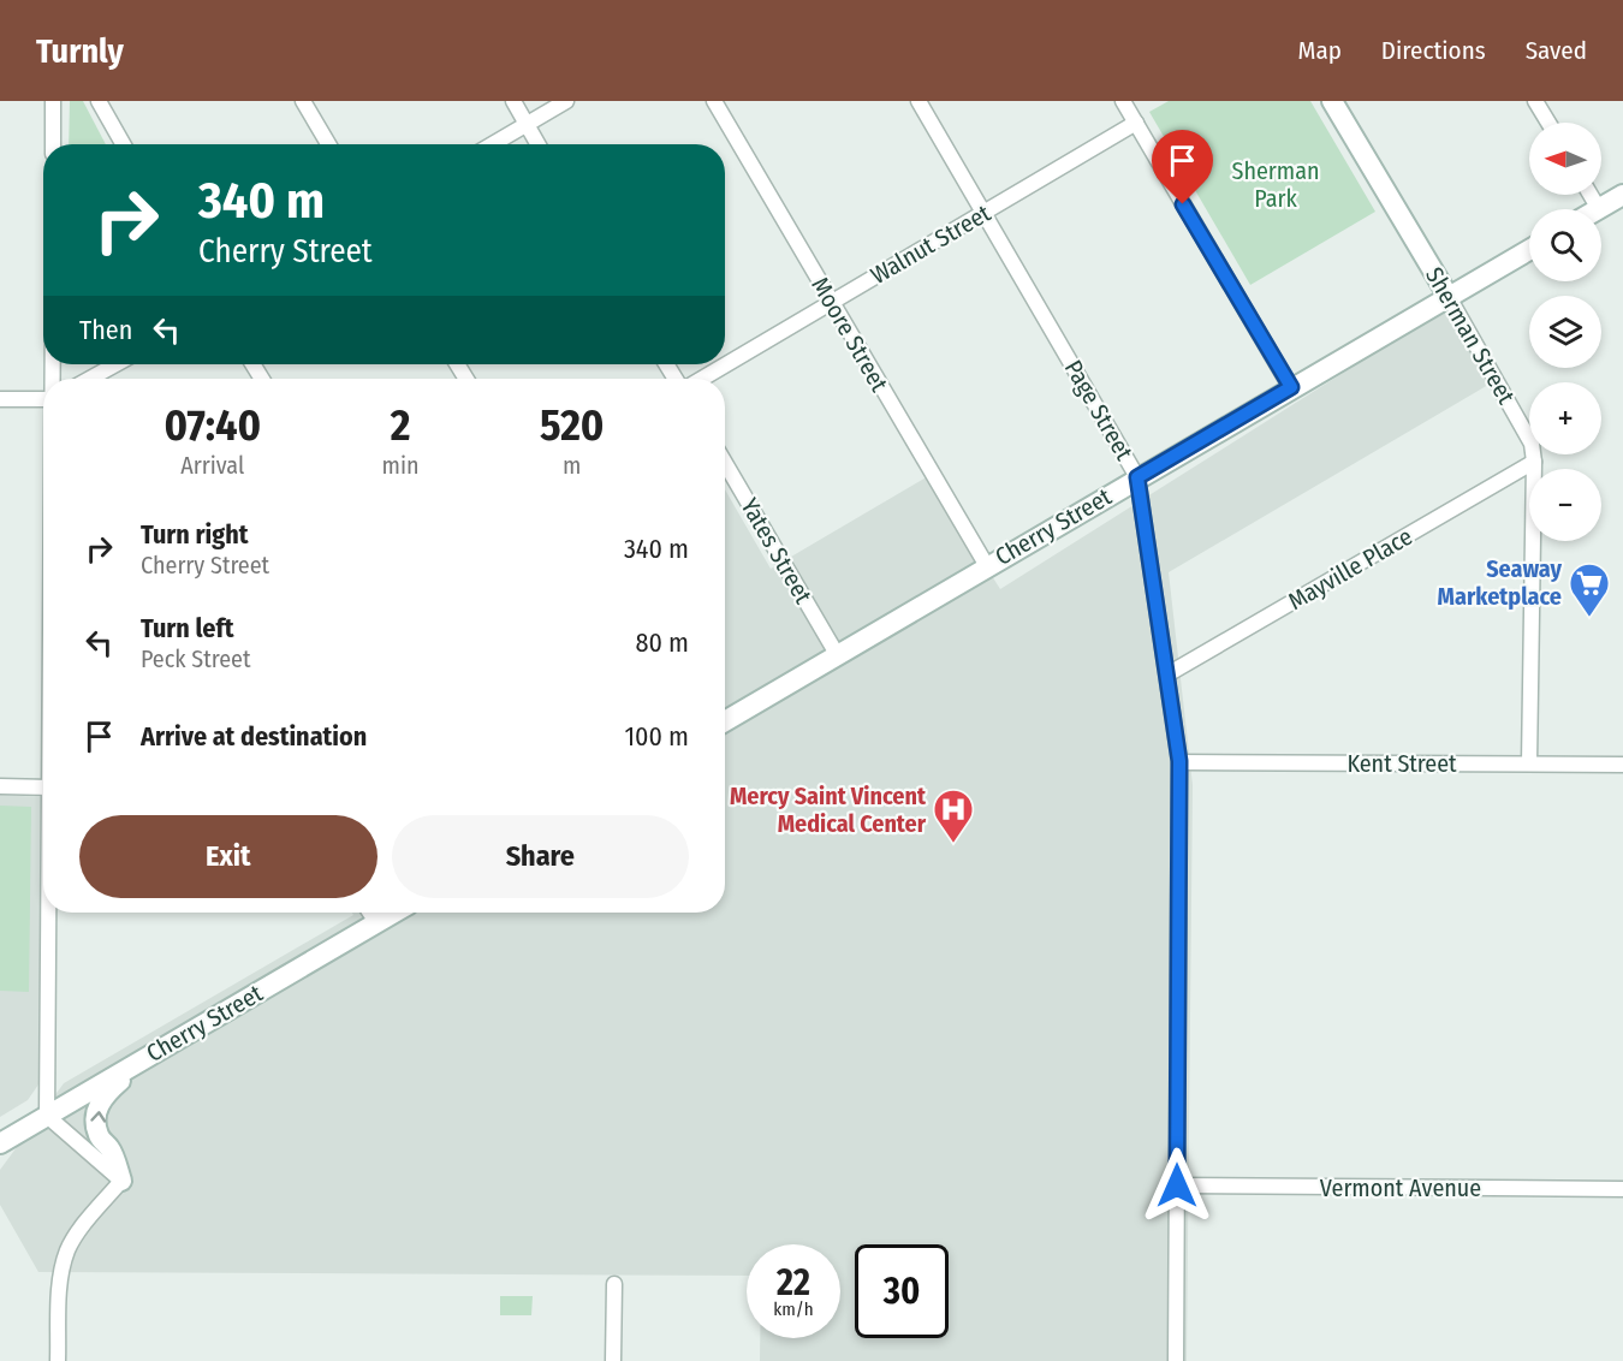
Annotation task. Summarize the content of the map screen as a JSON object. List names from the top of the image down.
{
  "streets": {
    "main road": ["Sherman Street", "Cherry Street"],
    "street": [
      "Walnut Street",
      "Moore Street",
      "Page Street",
      "Yates Street",
      "Mayville Place",
      "Kent Street",
      "Vermont Avenue"
    ]
  },
  "crossings": [
    ["Walnut Street", "Moore Street"],
    ["Walnut Street", "Page Street"],
    ["Moore Street", "Cherry Street"],
    ["Sherman Street", "Cherry Street"],
    ["Sherman Street", "Mayville Place"],
    ["Sherman Street", "Kent Street"],
    ["Page Street", "Cherry Street"],
    ["Page Street", "Mayville Place"],
    ["Page Street", "Kent Street"],
    ["Page Street", "Vermont Avenue"],
    ["Cherry Street", "Yates Street"]
  ],
  "parks": ["Sherman Park"],
  "places": {
    "supermarket": ["Seaway Marketplace"],
    "hospital": ["Mercy Saint Vincent Medical Center"]
  },
  "north": "left",
  "page": {
    "header": "Turnly",
    "nav": ["Map", "Directions", "Saved"],
    "map_buttons": ["+", "−"],
    "turn": ["340 m", "Cherry Street"],
    "then": "Then",
    "eta": [
      "07:40",
      "Arrival",
      "2",
      "min",
      "520",
      "m"
    ],
    "list": [
      {
        "name": "Turn right",
        "note": "Cherry Street",
        "value": "340 m"
      },
      {
        "name": "Turn left",
        "note": "Peck Street",
        "value": "80 m"
      },
      {
        "name": "Arrive at destination",
        "value": "100 m"
      }
    ],
    "buttons": ["Exit", "Share"],
    "speed": "22 km/h",
    "limit": "30"
  }
}
